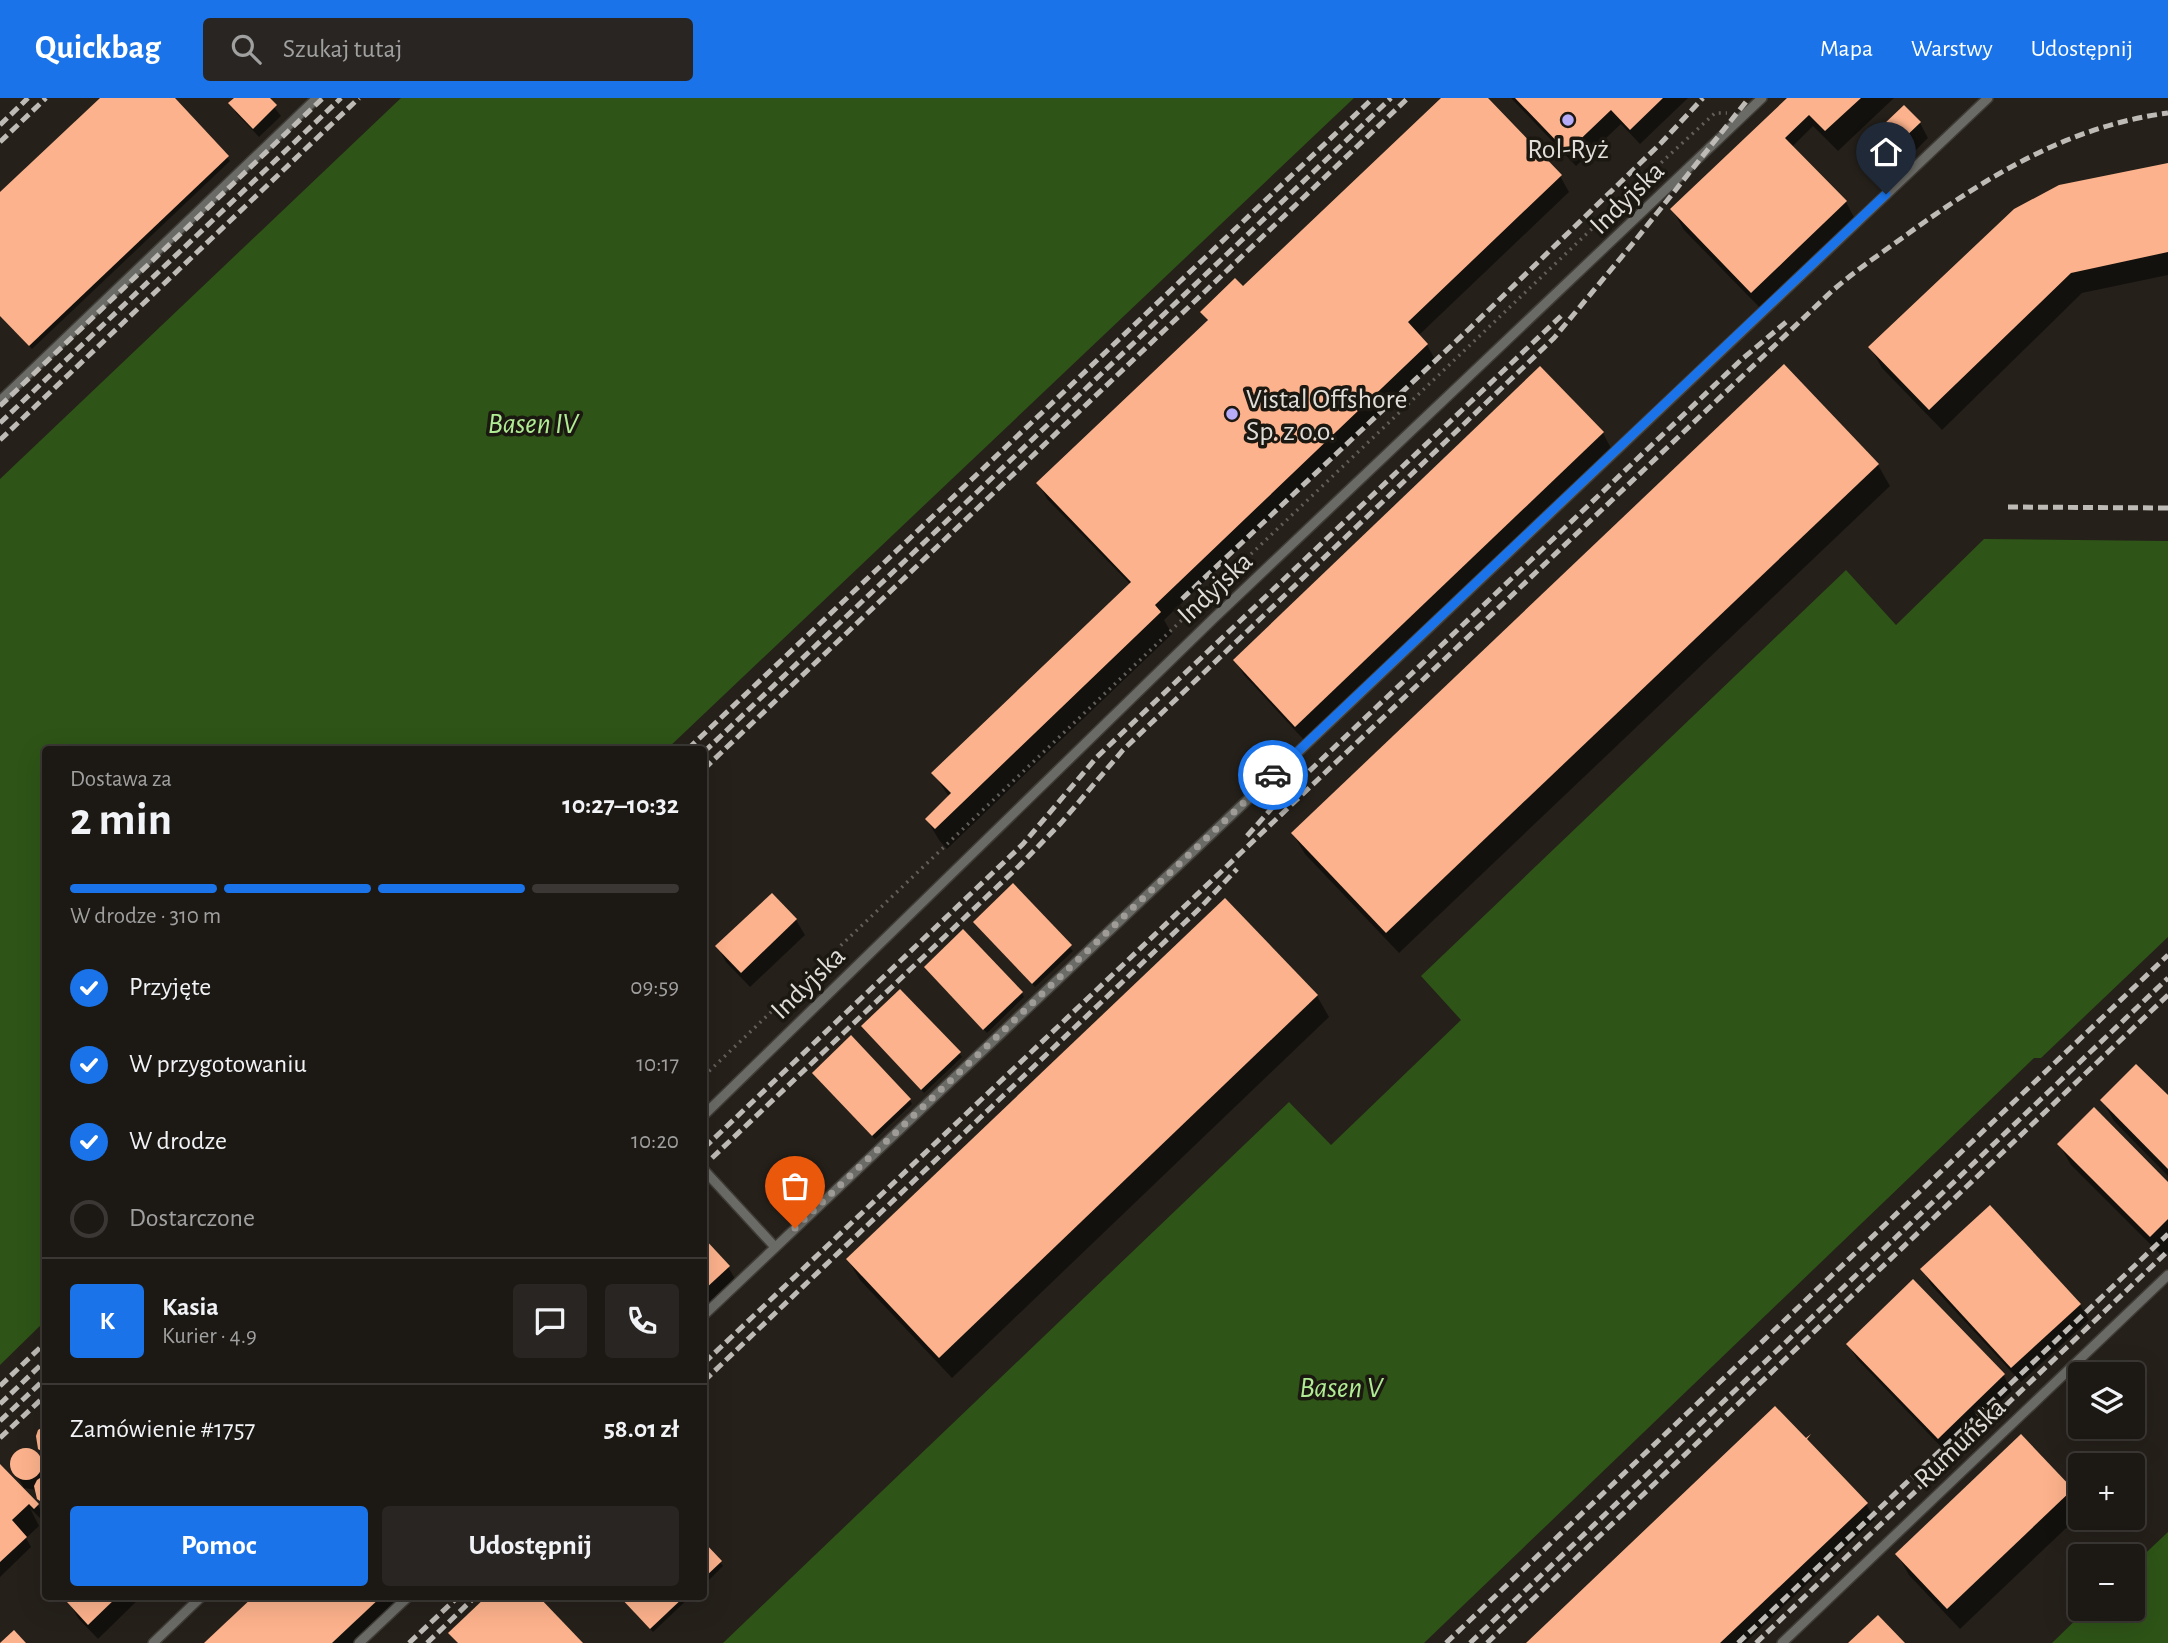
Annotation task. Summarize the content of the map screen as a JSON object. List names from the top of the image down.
{
  "streets": {
    "lane": ["Indyjska", "Rumuńska"]
  },
  "water": ["Basen IV", "Basen V"],
  "places": ["Rol-Ryż", "Vistal Offshore Sp. z o.o."],
  "page": {
    "header": "Quickbag",
    "search": "Szukaj tutaj",
    "nav": ["Mapa", "Warstwy", "Udostępnij"],
    "heading": ["2 min", "Dostawa za", "10:27–10:32"],
    "panel": [
      "Kasia",
      "Kurier · 4.9",
      "Zamówienie #1757",
      "58.01 zł"
    ],
    "bar": "W drodze · 310 m",
    "list": [
      ["Przyjęte", "09:59"],
      ["W przygotowaniu", "10:17"],
      ["W drodze", "10:20"],
      "Dostarczone"
    ],
    "round": "K",
    "map_buttons": ["+", "−"],
    "buttons": ["Pomoc", "Udostępnij"]
  }
}
